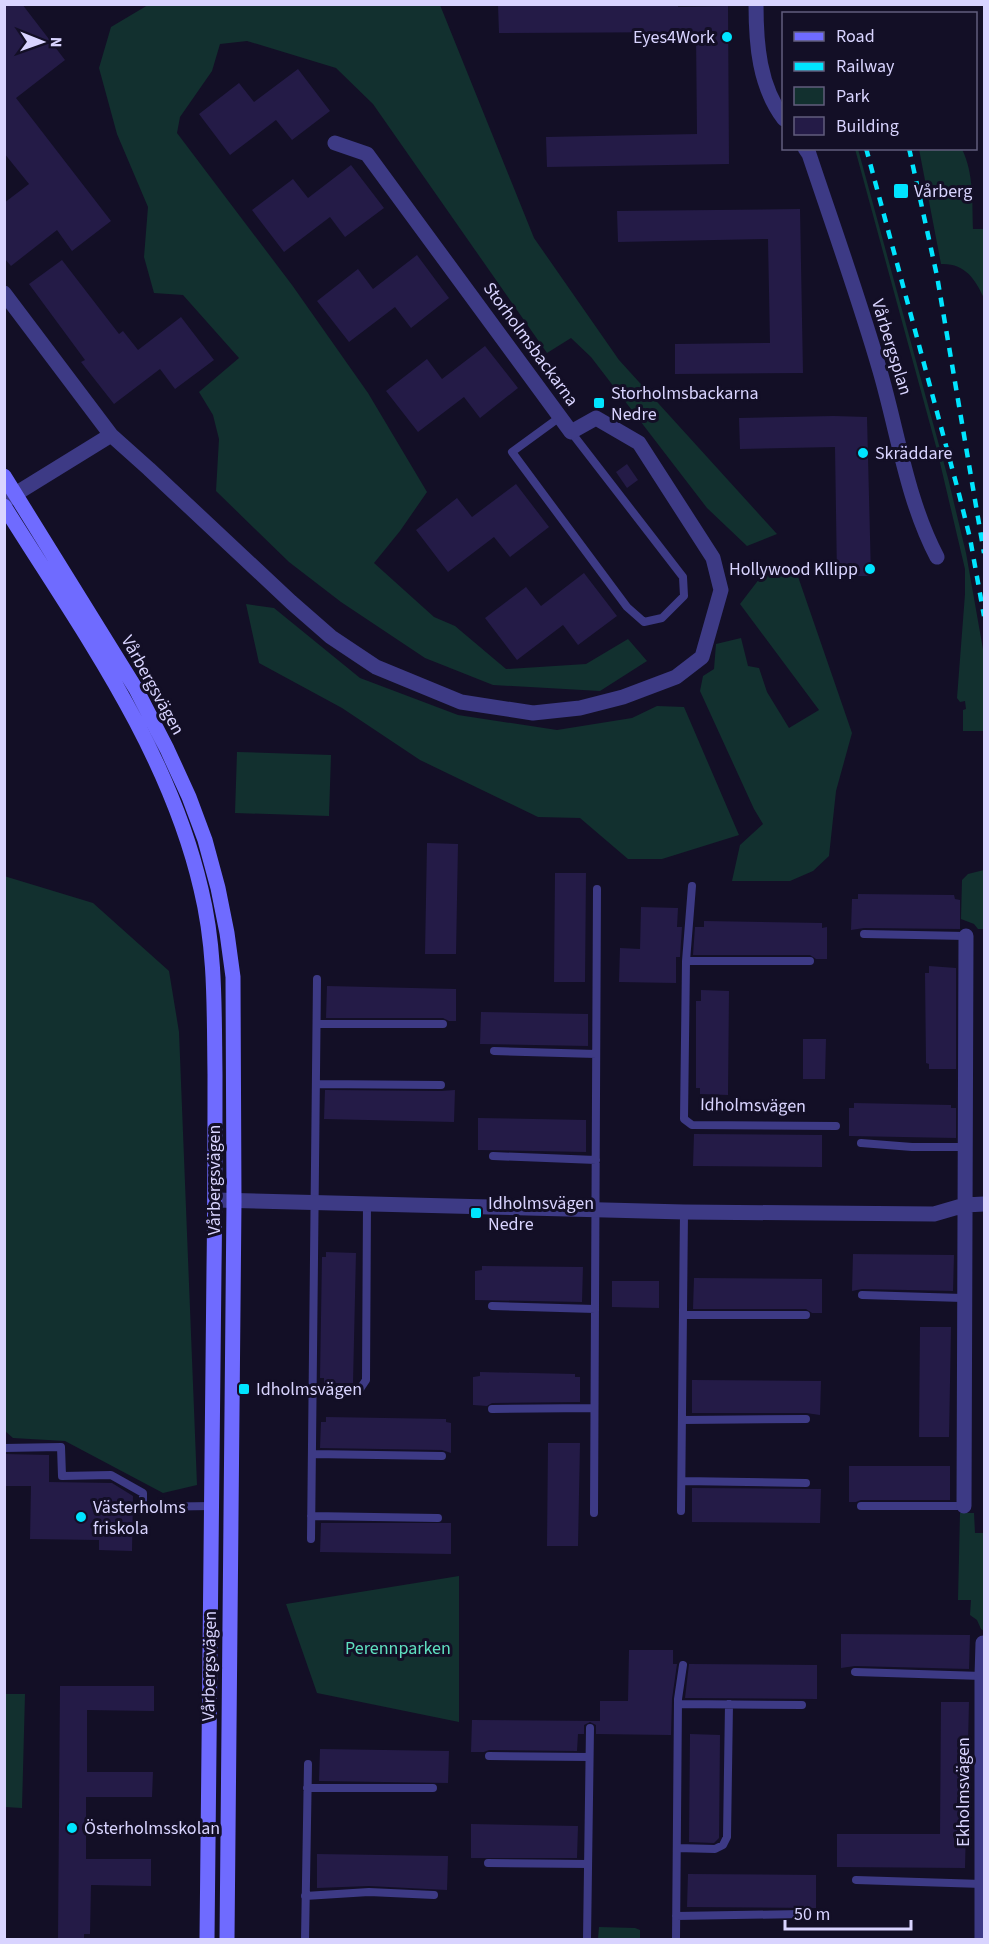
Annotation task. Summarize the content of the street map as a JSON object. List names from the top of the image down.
{
  "streets": {
    "street": [
      "Storholmsbackarna",
      "Vårbergsplan",
      "Vårbergsvägen",
      "Ekholmsvägen"
    ],
    "lane": ["Idholmsvägen"]
  },
  "parks": ["Perennparken"],
  "places": {
    "other": [
      "Eyes4Work",
      "Skräddare",
      "Hollywood Kllipp",
      "Västerholms friskola",
      "Österholmsskolan"
    ],
    "transit": [
      "Vårberg",
      "Storholmsbackarna Nedre",
      "Idholmsvägen Nedre",
      "Idholmsvägen"
    ]
  },
  "legend": [
    "Road",
    "Railway",
    "Park",
    "Building"
  ],
  "scale_bar": "50 m",
  "north": "right"
}
